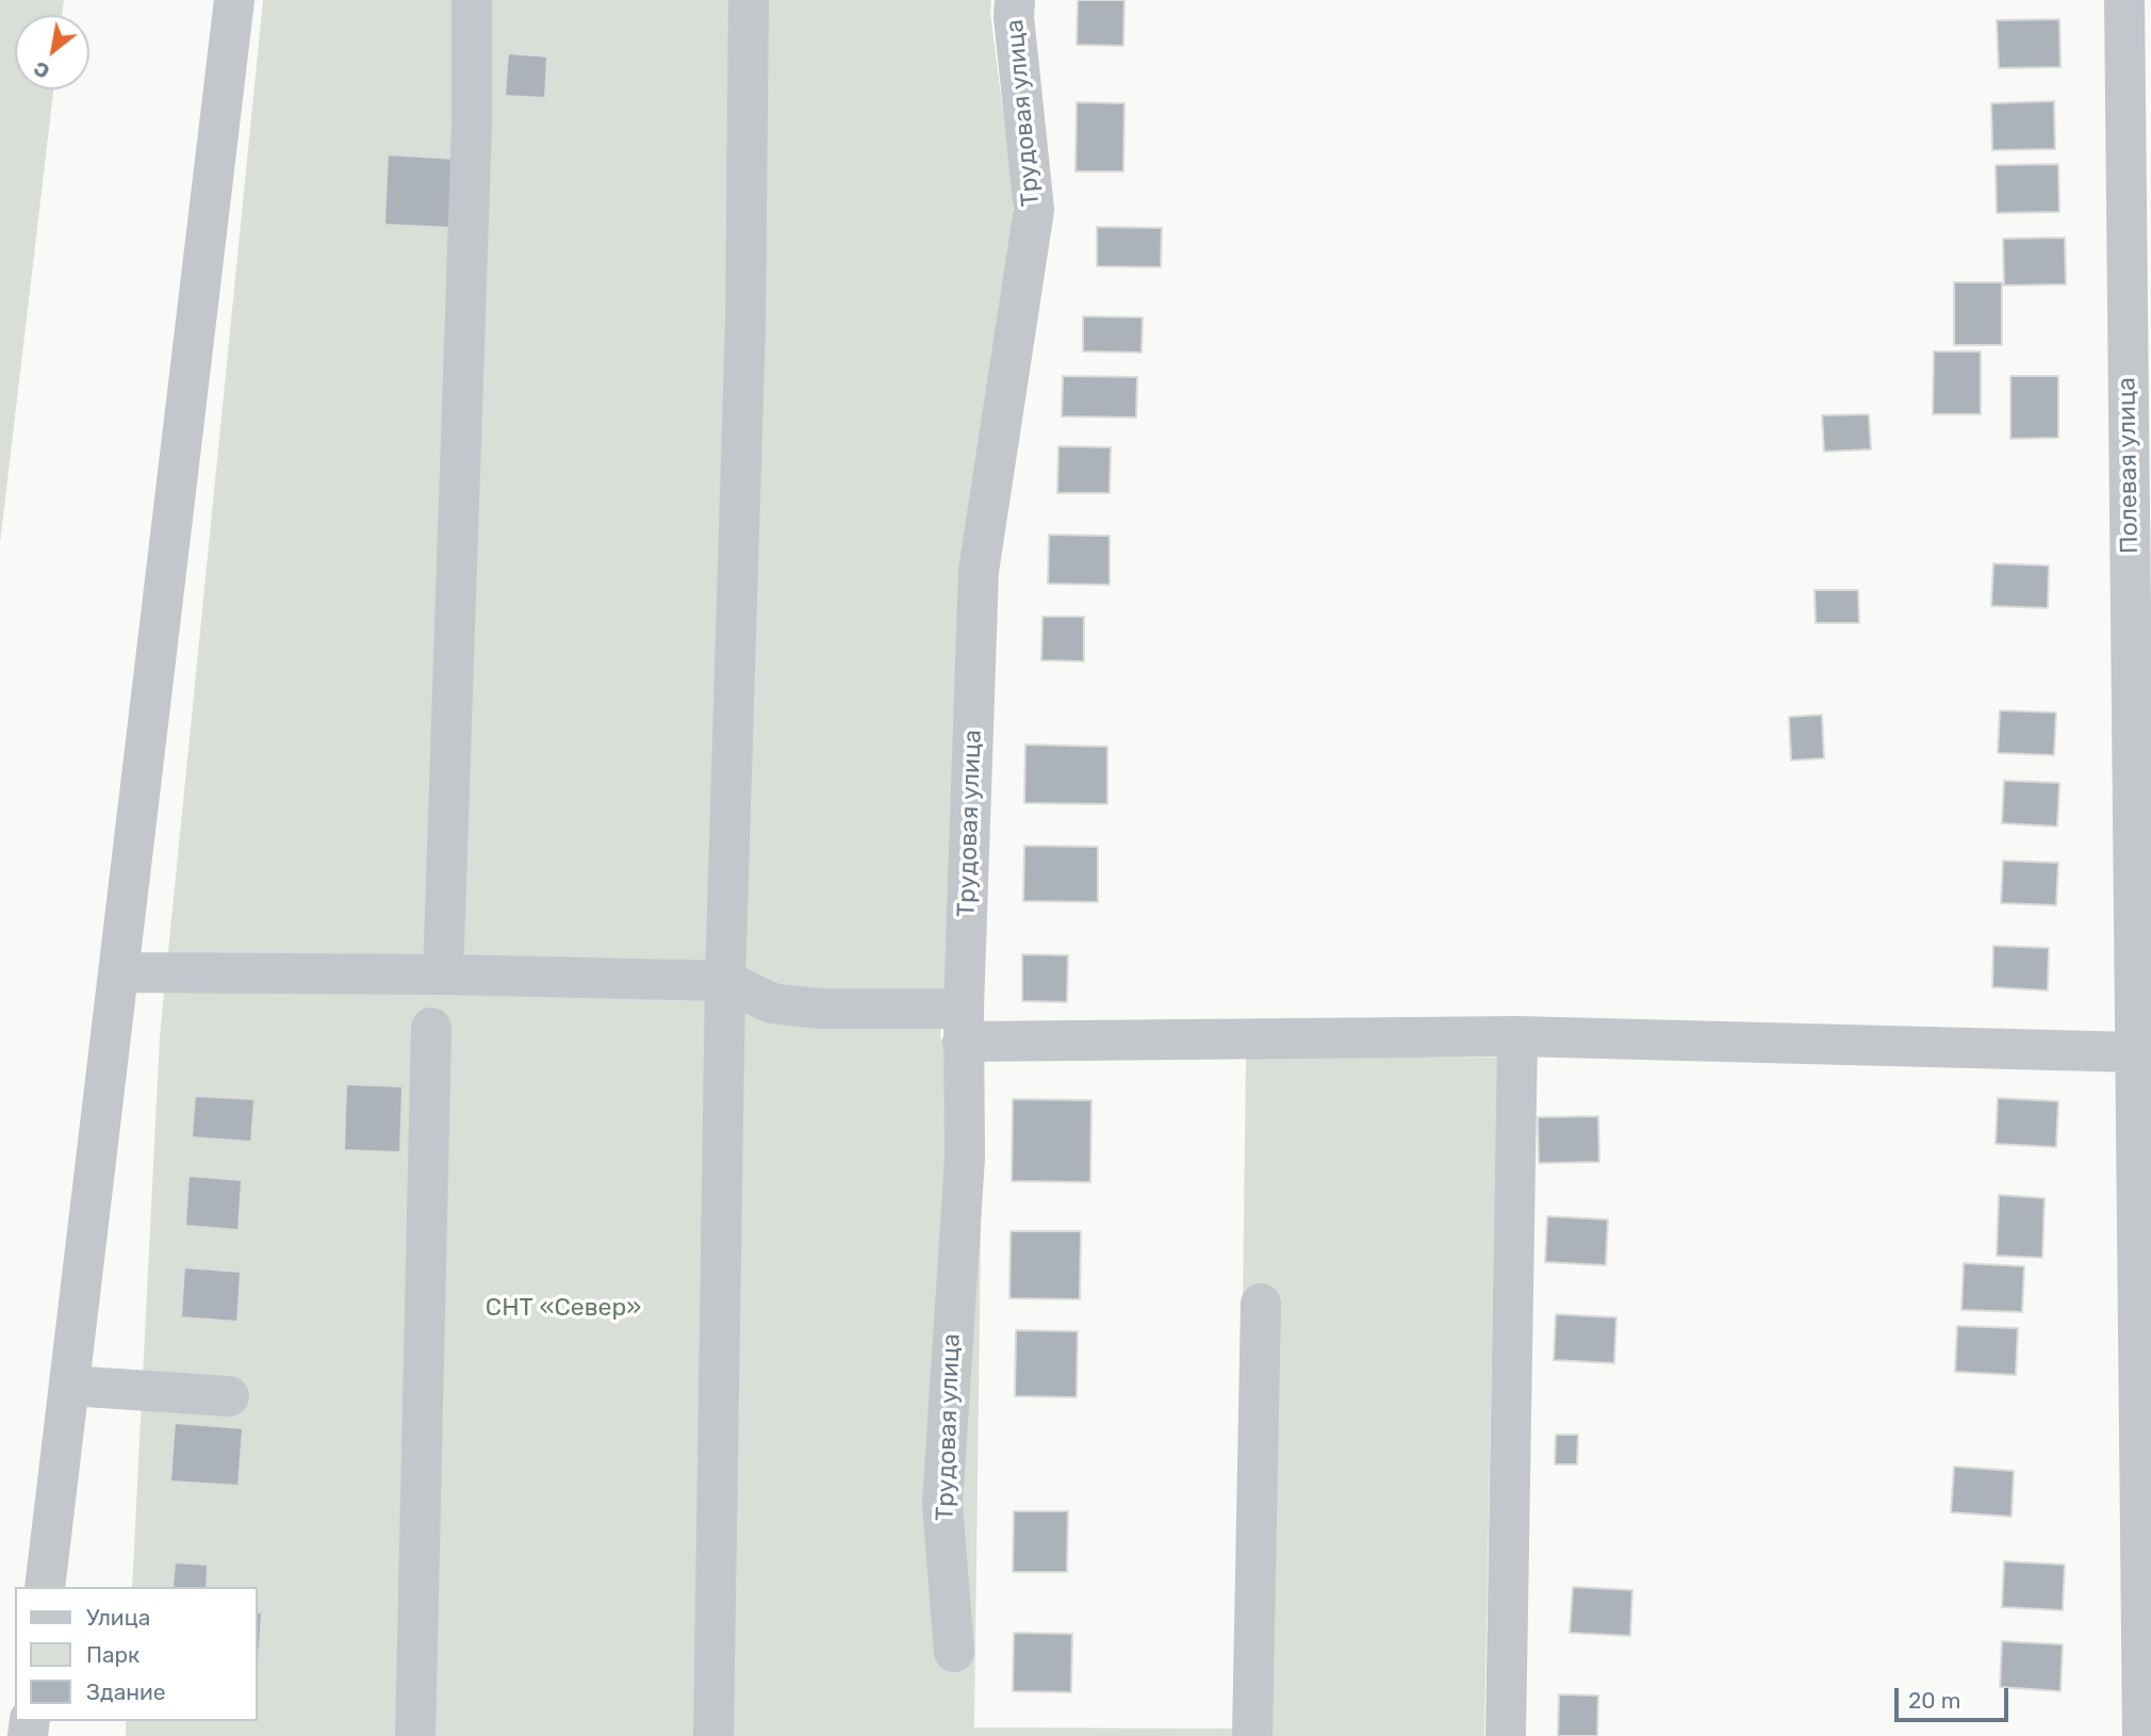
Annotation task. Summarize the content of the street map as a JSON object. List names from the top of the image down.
{
  "streets": {
    "street": ["Трудовая улица", "Полевая улица"]
  },
  "parks": ["СНТ «Север»"],
  "legend": ["Улица", "Парк", "Здание"],
  "scale_bar": "20 m",
  "north": "bottom left"
}
